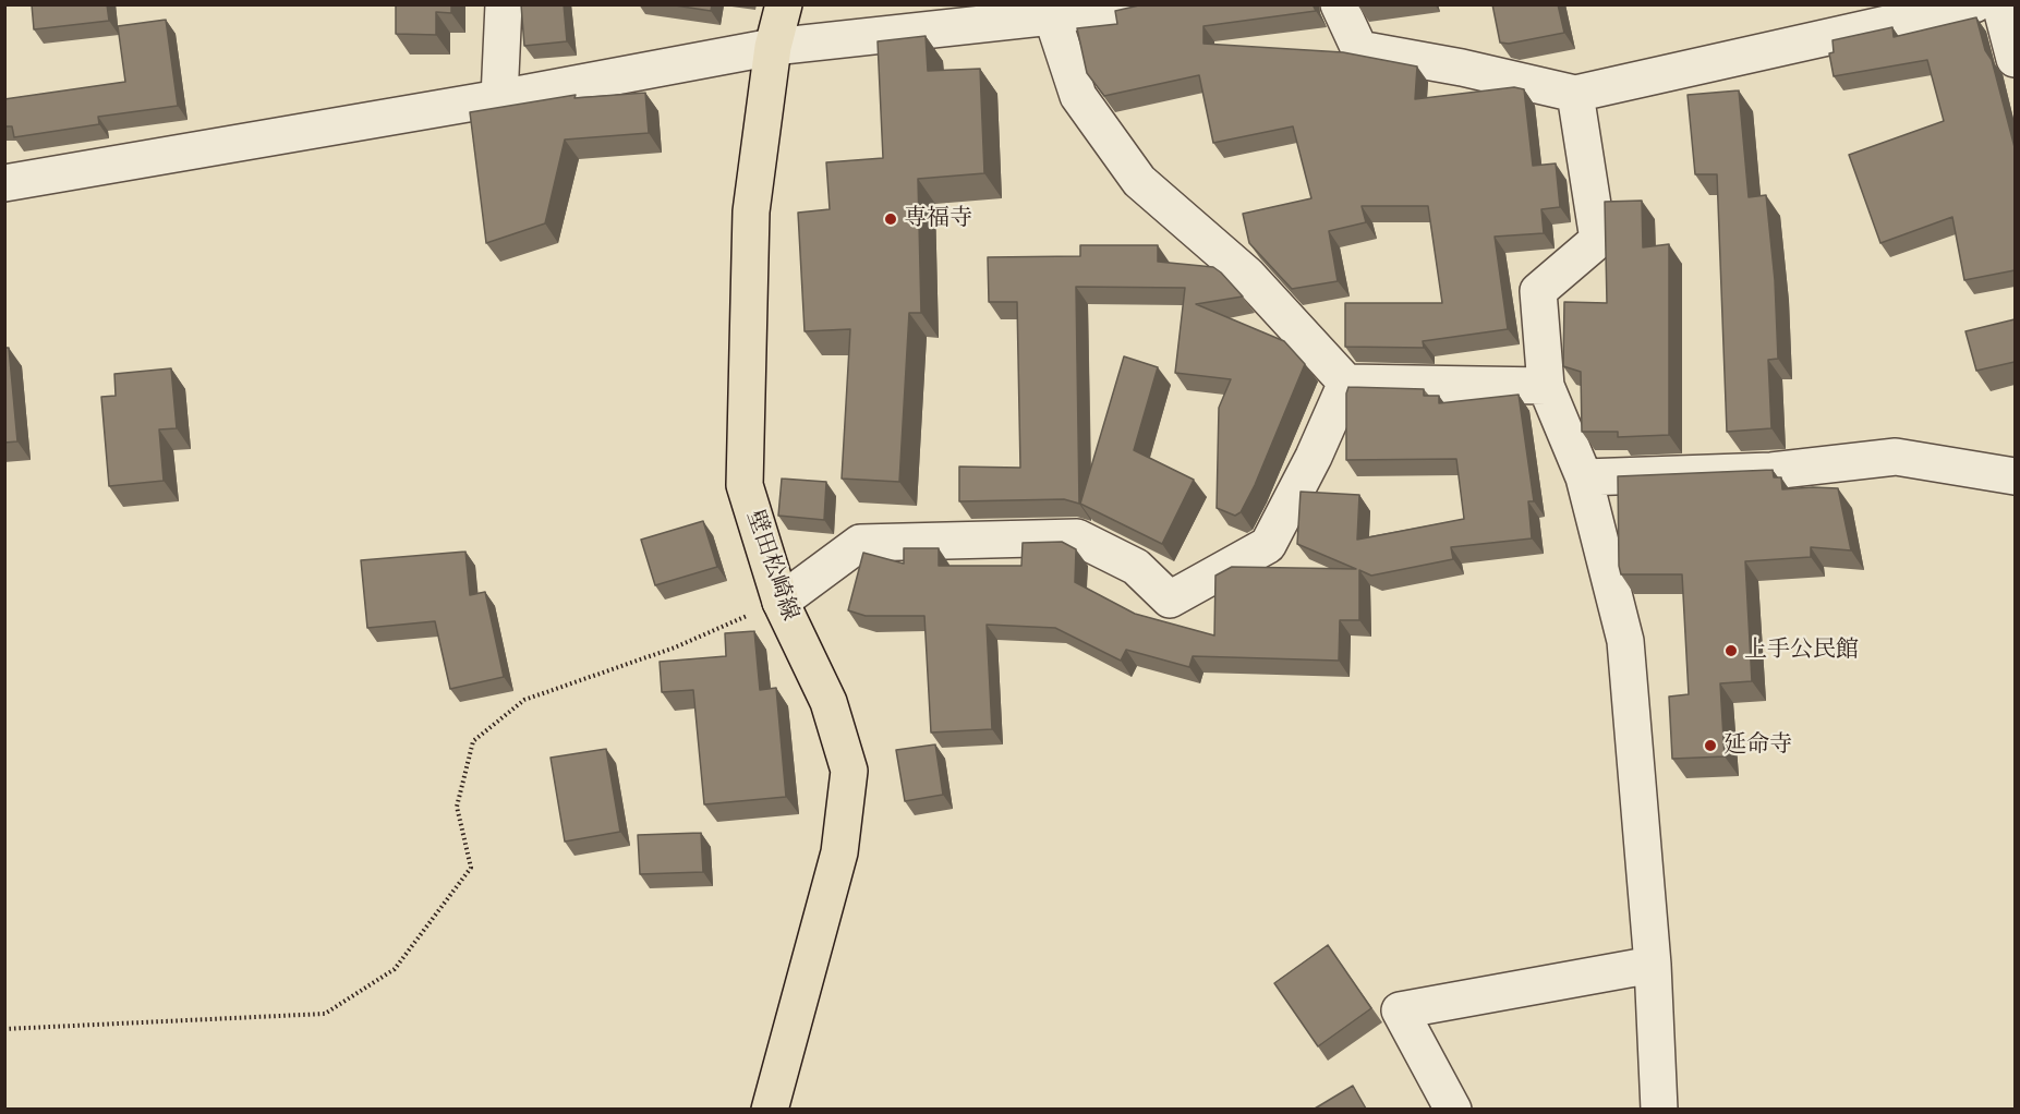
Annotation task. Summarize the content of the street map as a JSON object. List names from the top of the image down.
{
  "streets": {
    "main road": ["壁田松崎線"]
  },
  "places": ["専福寺", "上手公民館", "延命寺"]
}
